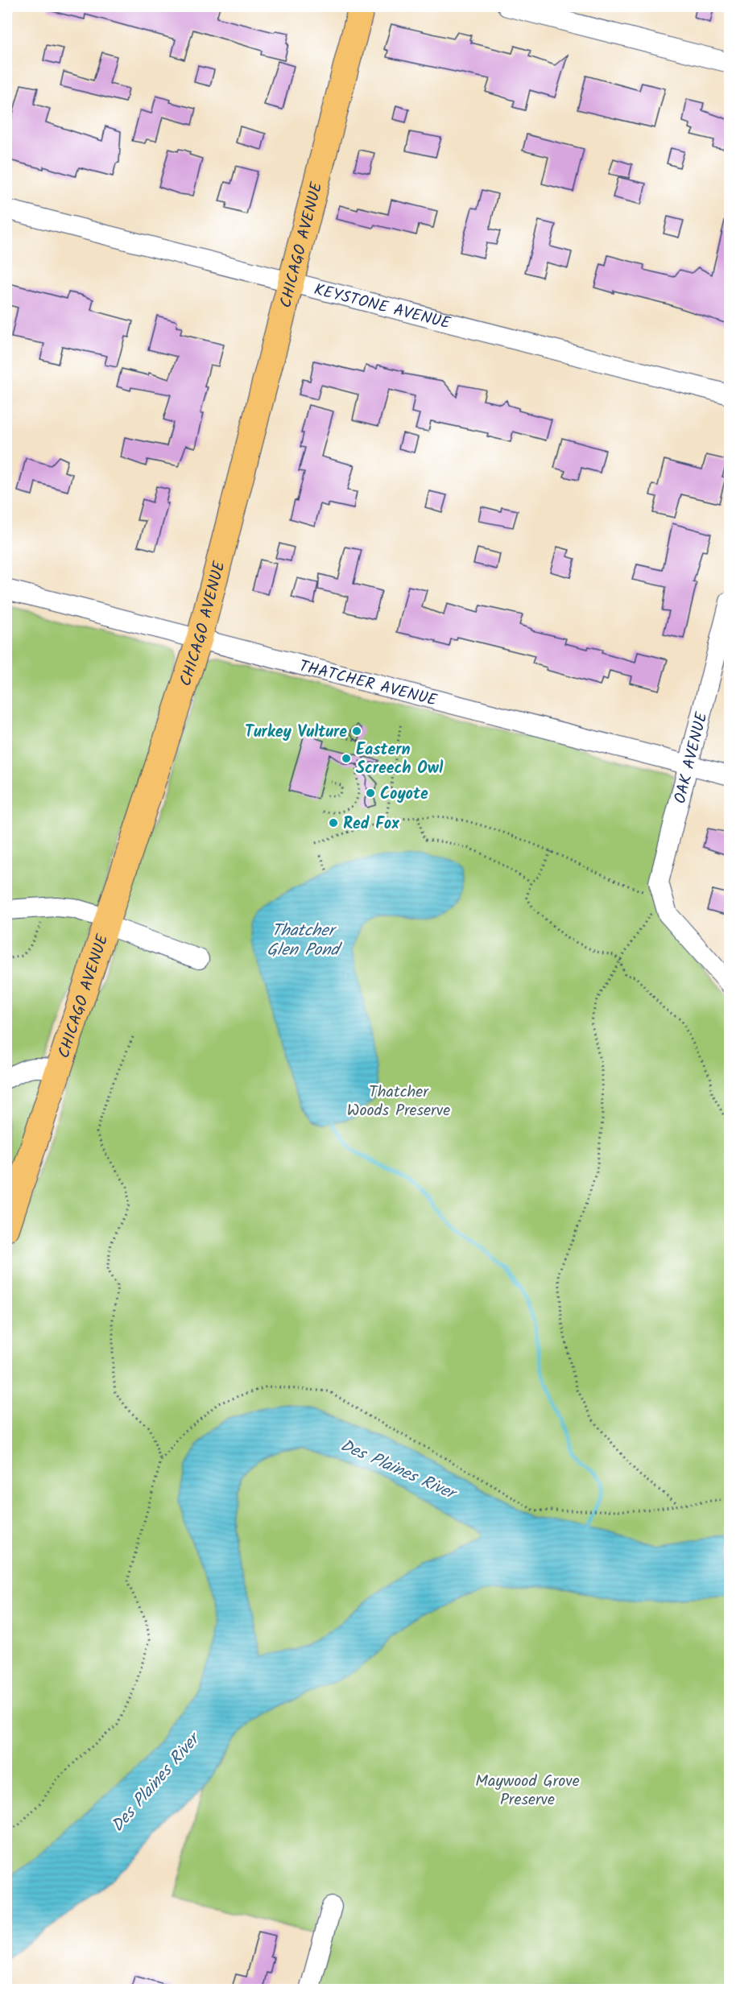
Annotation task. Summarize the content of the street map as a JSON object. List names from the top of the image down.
{
  "streets": {
    "main road": ["CHICAGO AVENUE"],
    "street": ["KEYSTONE AVENUE", "THATCHER AVENUE", "OAK AVENUE"]
  },
  "crossings": [
    ["CHICAGO AVENUE", "KEYSTONE AVENUE"],
    ["CHICAGO AVENUE", "THATCHER AVENUE"],
    ["THATCHER AVENUE", "OAK AVENUE"]
  ],
  "water": ["Thatcher Glen Pond", "Des Plaines River"],
  "parks": ["Thatcher Woods Preserve", "Maywood Grove Preserve"],
  "places": [
    "Turkey Vulture",
    "Eastern Screech Owl",
    "Coyote",
    "Red Fox"
  ]
}
